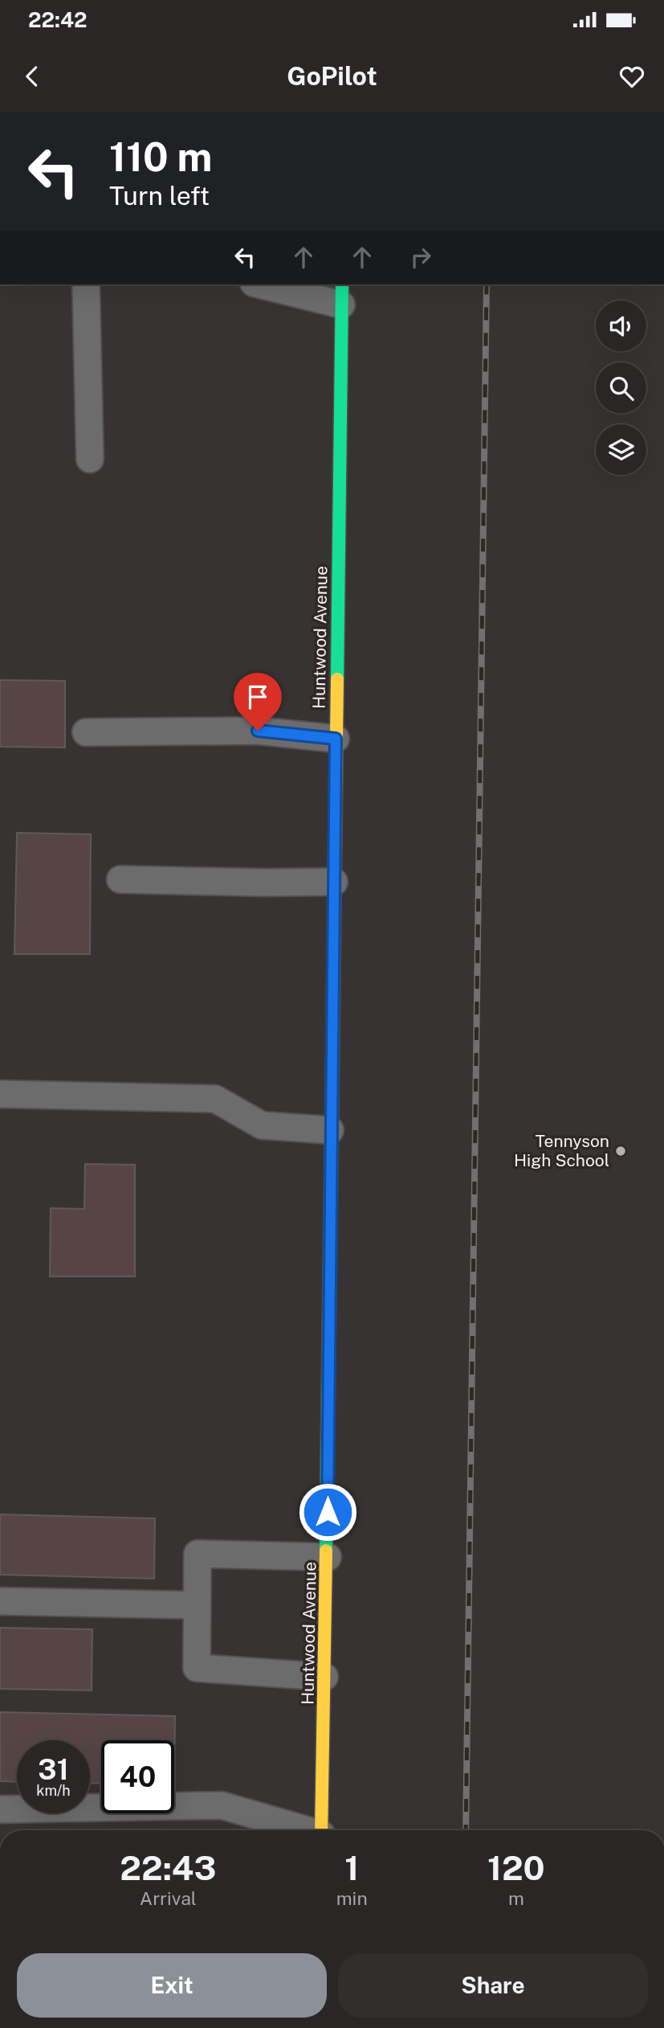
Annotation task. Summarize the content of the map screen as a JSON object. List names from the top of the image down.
{
  "streets": {
    "street": ["Huntwood Avenue"]
  },
  "places": ["Tennyson High School"],
  "page": {
    "status": "22:42",
    "header": "GoPilot",
    "turn": ["110 m", "Turn left"],
    "speed": "31 km/h",
    "limit": "40",
    "eta": [
      "22:43",
      "Arrival",
      "1",
      "min",
      "120",
      "m"
    ],
    "buttons": ["Exit", "Share"]
  }
}
